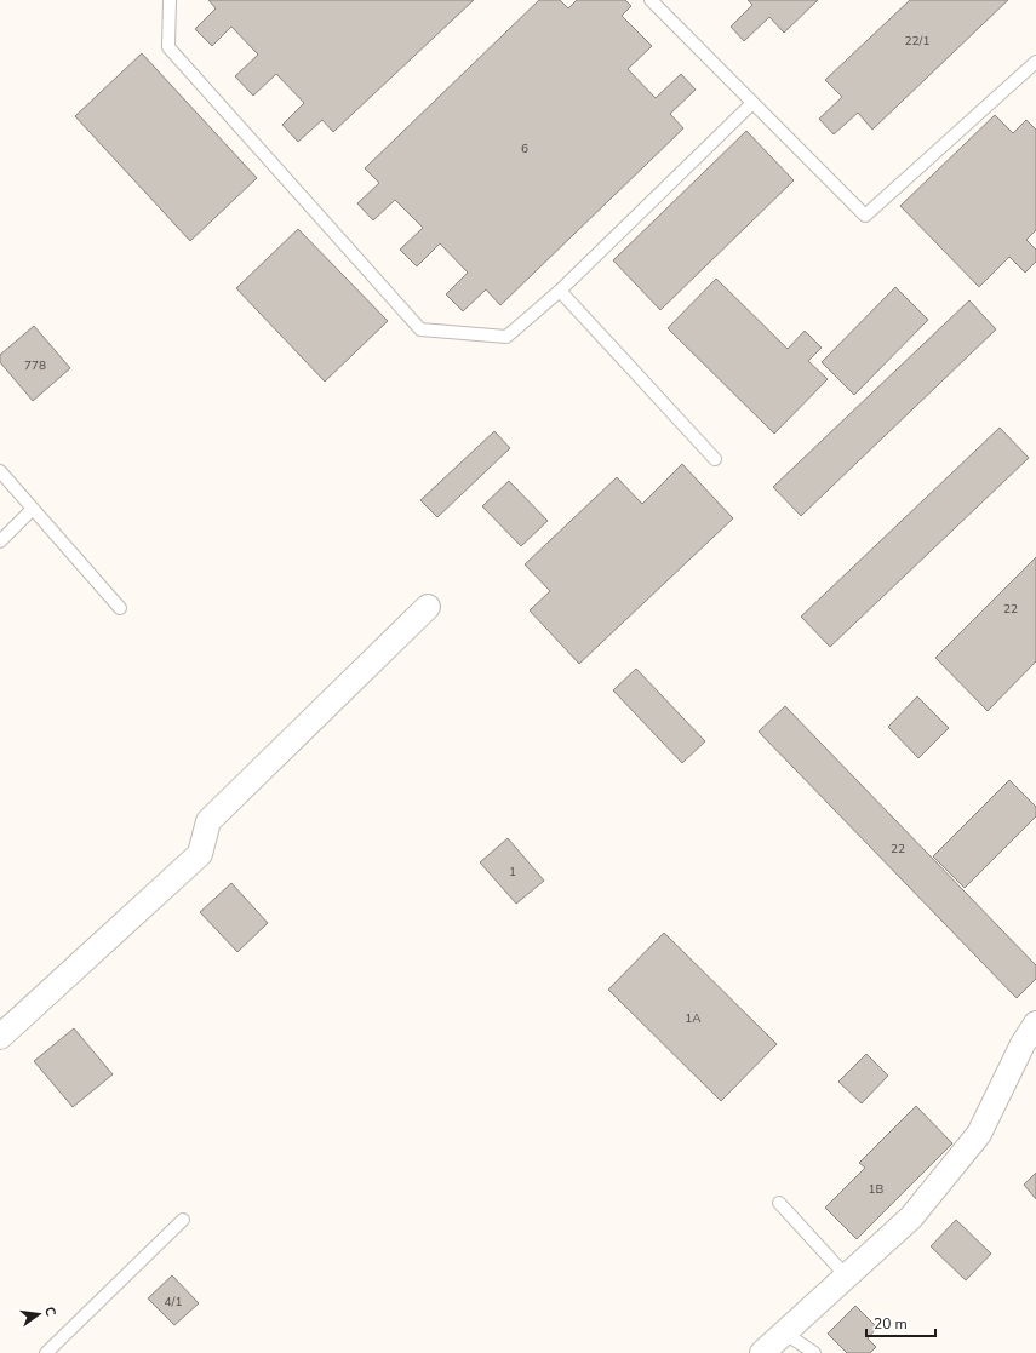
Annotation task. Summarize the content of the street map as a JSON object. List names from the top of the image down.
{
  "house_numbers": [
    "22/1",
    "6",
    "778",
    "22",
    "22",
    "1",
    "1А",
    "1В",
    "4/1"
  ],
  "scale_bar": "20 m",
  "north": "right"
}
